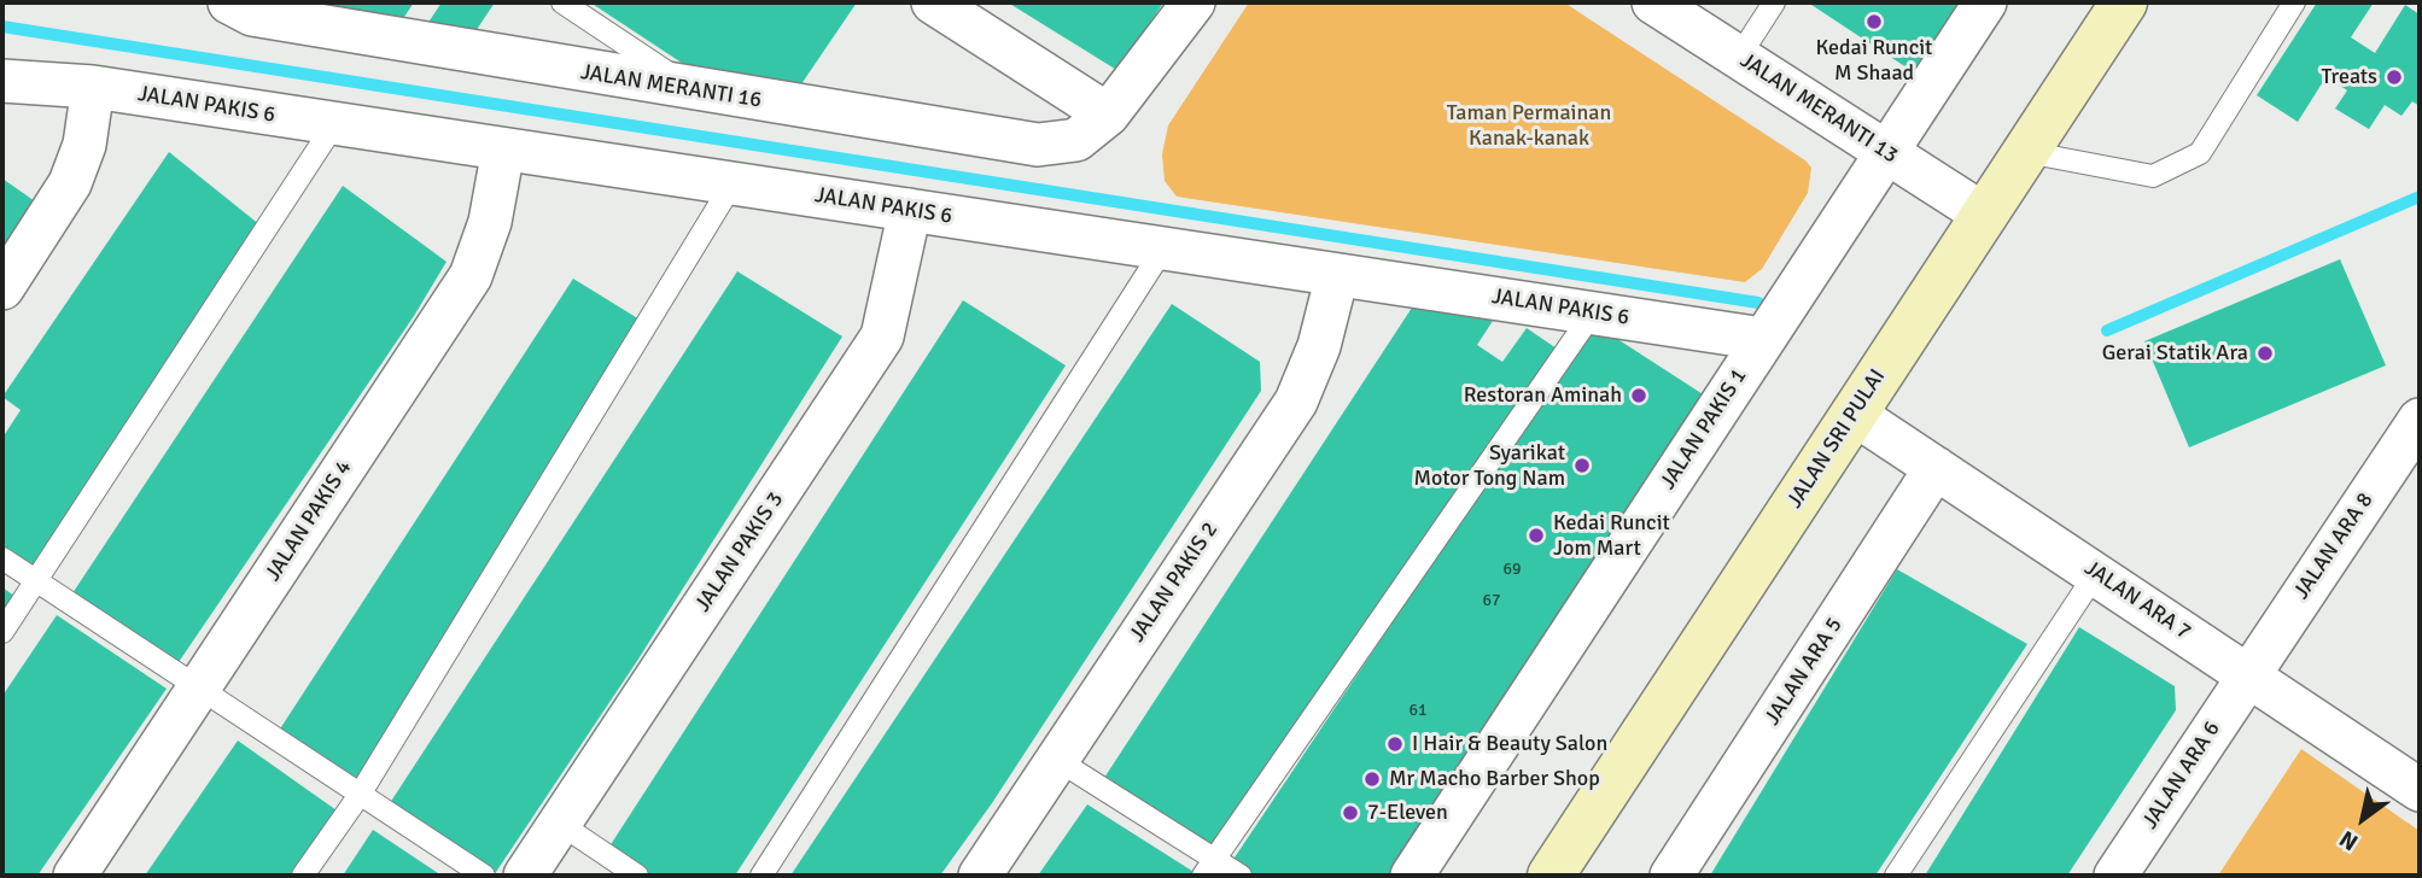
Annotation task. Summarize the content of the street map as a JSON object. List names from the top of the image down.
{
  "streets": {
    "street": [
      "JALAN MERANTI 16",
      "JALAN PAKIS 6",
      "JALAN MERANTI 13",
      "JALAN PAKIS 1",
      "JALAN SRI PULAI",
      "JALAN PAKIS 4",
      "JALAN ARA 8",
      "JALAN PAKIS 3",
      "JALAN PAKIS 2",
      "JALAN ARA 7",
      "JALAN ARA 5",
      "JALAN ARA 6"
    ]
  },
  "crossings": [
    ["JALAN PAKIS 6", "JALAN PAKIS 1"],
    ["JALAN PAKIS 6", "JALAN PAKIS 4"],
    ["JALAN PAKIS 6", "JALAN PAKIS 3"],
    ["JALAN PAKIS 6", "JALAN PAKIS 2"],
    ["JALAN MERANTI 13", "JALAN PAKIS 1"],
    ["JALAN MERANTI 13", "JALAN SRI PULAI"],
    ["JALAN SRI PULAI", "JALAN ARA 7"],
    ["JALAN ARA 8", "JALAN ARA 7"],
    ["JALAN ARA 8", "JALAN ARA 6"],
    ["JALAN ARA 7", "JALAN ARA 5"],
    ["JALAN ARA 7", "JALAN ARA 6"]
  ],
  "parks": ["Taman Permainan Kanak-kanak"],
  "places": [
    "Kedai Runcit M Shaad",
    "Treats",
    "Gerai Statik Ara",
    "Restoran Aminah",
    "Syarikat Motor Tong Nam",
    "Kedai Runcit Jom Mart",
    "I Hair & Beauty Salon",
    "Mr Macho Barber Shop",
    "7-Eleven"
  ],
  "house_numbers": ["69", "67", "61"],
  "north": "bottom left"
}
